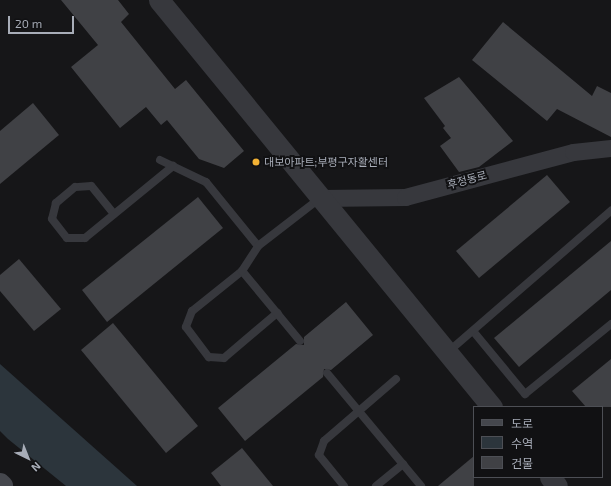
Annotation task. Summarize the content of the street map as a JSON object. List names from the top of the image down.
{
  "streets": {
    "street": ["후정동로"]
  },
  "places": ["대보아파트;부평구자활센터"],
  "legend": ["도로", "수역", "건물"],
  "scale_bar": "20 m",
  "north": "bottom right"
}
